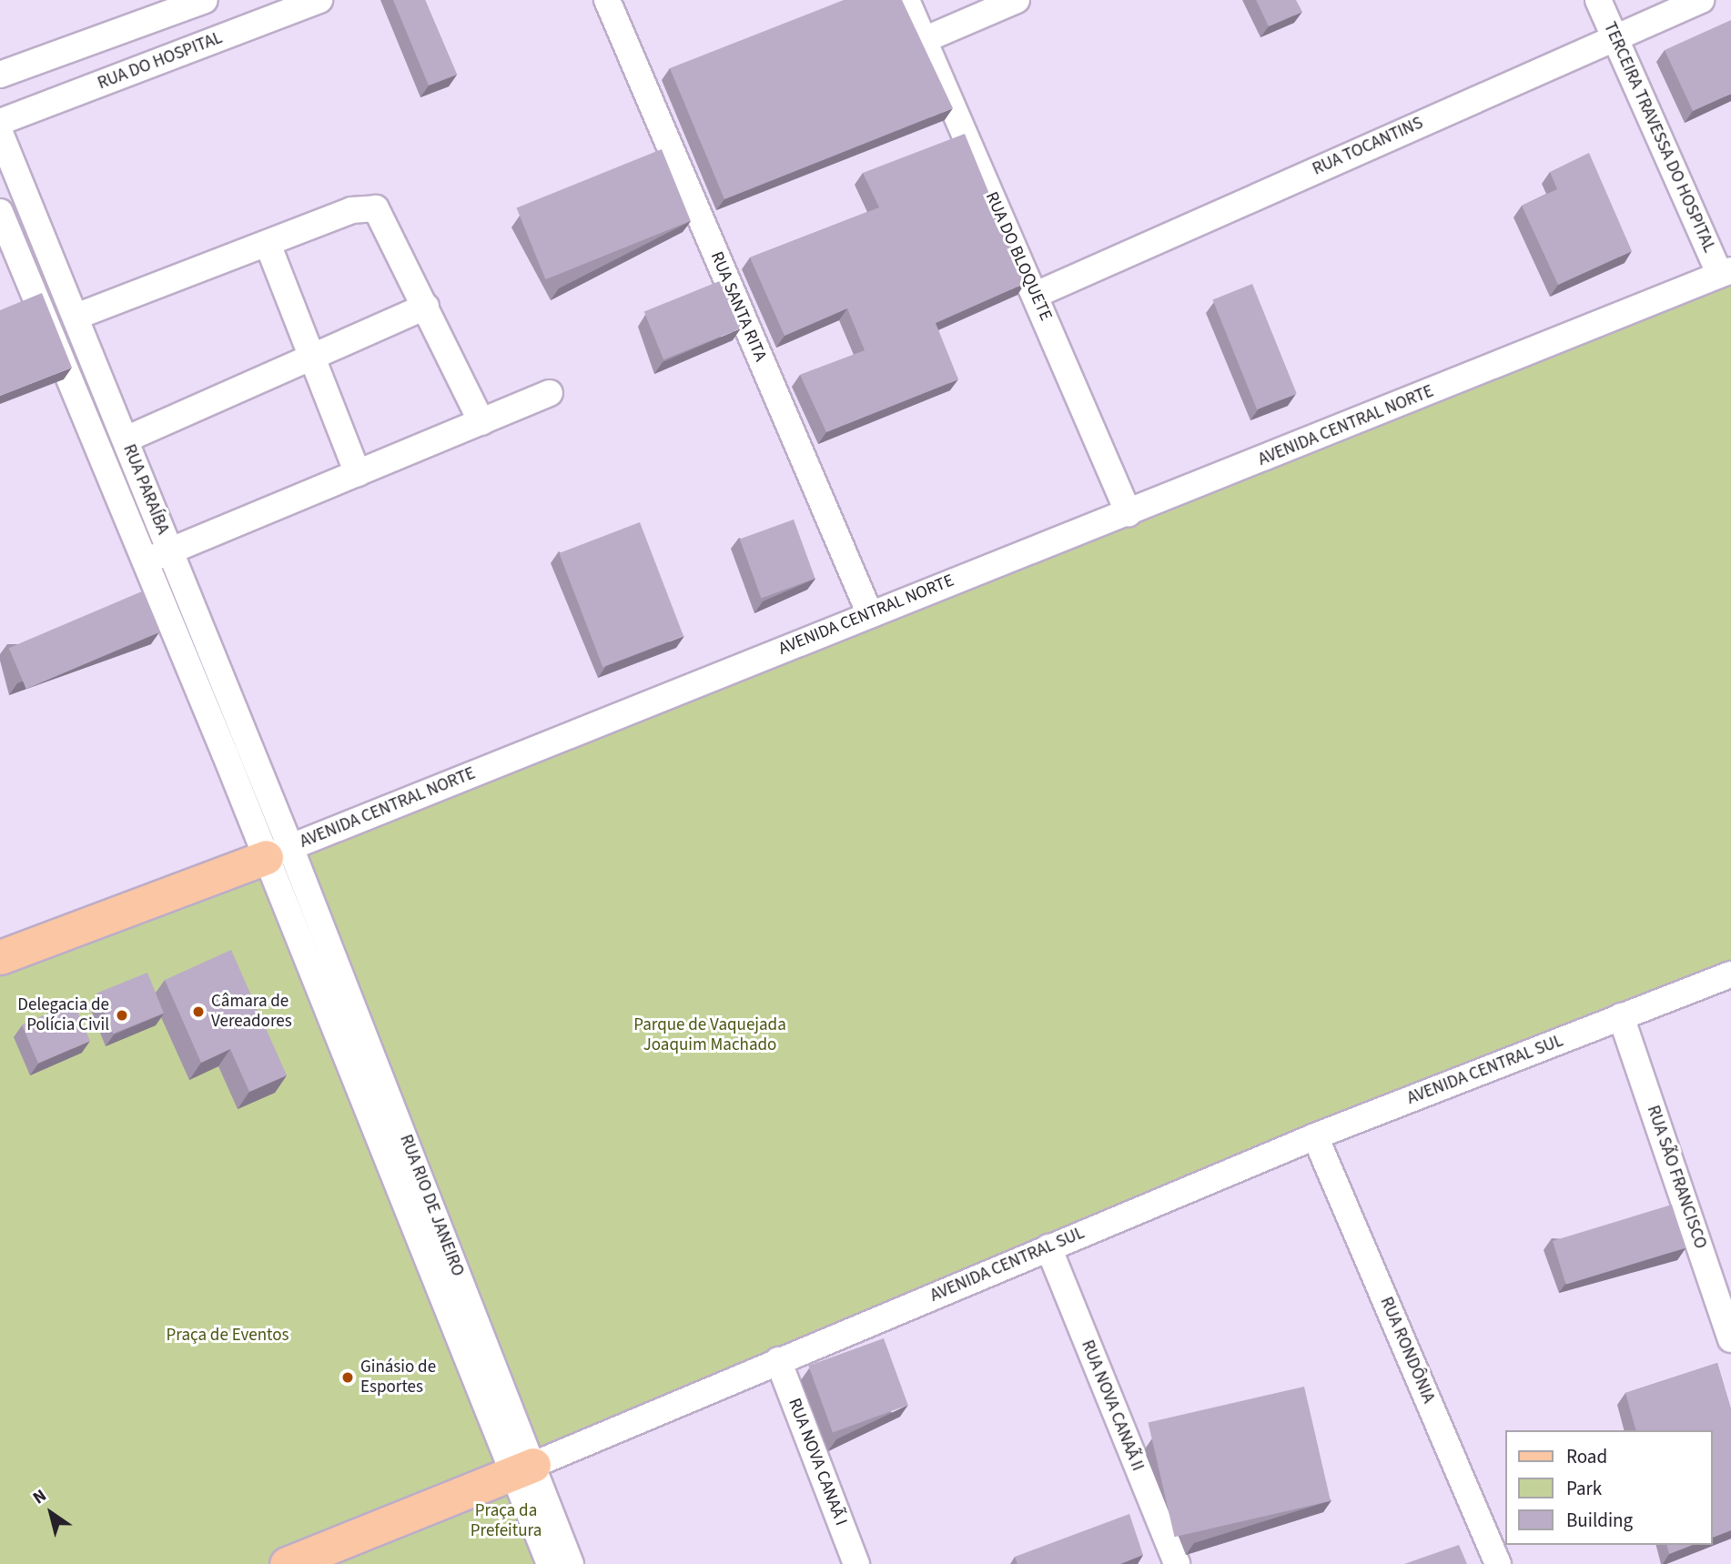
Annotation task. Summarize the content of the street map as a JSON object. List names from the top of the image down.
{
  "streets": {
    "main road": ["AVENIDA CENTRAL NORTE", "AVENIDA CENTRAL SUL"],
    "street": [
      "RUA DO HOSPITAL",
      "TERCEIRA TRAVESSA DO HOSPITAL",
      "RUA TOCANTINS",
      "RUA DO BLOQUETE",
      "RUA SANTA RITA",
      "RUA PARAÍBA",
      "RUA SÃO FRANCISCO",
      "RUA RIO DE JANEIRO",
      "RUA RONDÔNIA",
      "RUA NOVA CANAÃ II",
      "RUA NOVA CANAÃ I"
    ]
  },
  "crossings": [
    ["TERCEIRA TRAVESSA DO HOSPITAL", "RUA TOCANTINS"],
    ["TERCEIRA TRAVESSA DO HOSPITAL", "AVENIDA CENTRAL NORTE"],
    ["RUA TOCANTINS", "RUA DO BLOQUETE"],
    ["RUA DO BLOQUETE", "AVENIDA CENTRAL NORTE"],
    ["RUA SANTA RITA", "AVENIDA CENTRAL NORTE"],
    ["AVENIDA CENTRAL NORTE", "RUA PARAÍBA"],
    ["AVENIDA CENTRAL NORTE", "RUA RIO DE JANEIRO"],
    ["RUA PARAÍBA", "RUA RIO DE JANEIRO"],
    ["AVENIDA CENTRAL SUL", "RUA SÃO FRANCISCO"],
    ["AVENIDA CENTRAL SUL", "RUA RIO DE JANEIRO"],
    ["AVENIDA CENTRAL SUL", "RUA RONDÔNIA"],
    ["AVENIDA CENTRAL SUL", "RUA NOVA CANAÃ II"],
    ["AVENIDA CENTRAL SUL", "RUA NOVA CANAÃ I"]
  ],
  "parks": ["Parque de Vaquejada Joaquim Machado", "Praça de Eventos", "Praça da Prefeitura"],
  "places": ["Câmara de Vereadores", "Delegacia de Polícia Civil", "Ginásio de Esportes"],
  "legend": ["Road", "Park", "Building"],
  "north": "top left"
}
